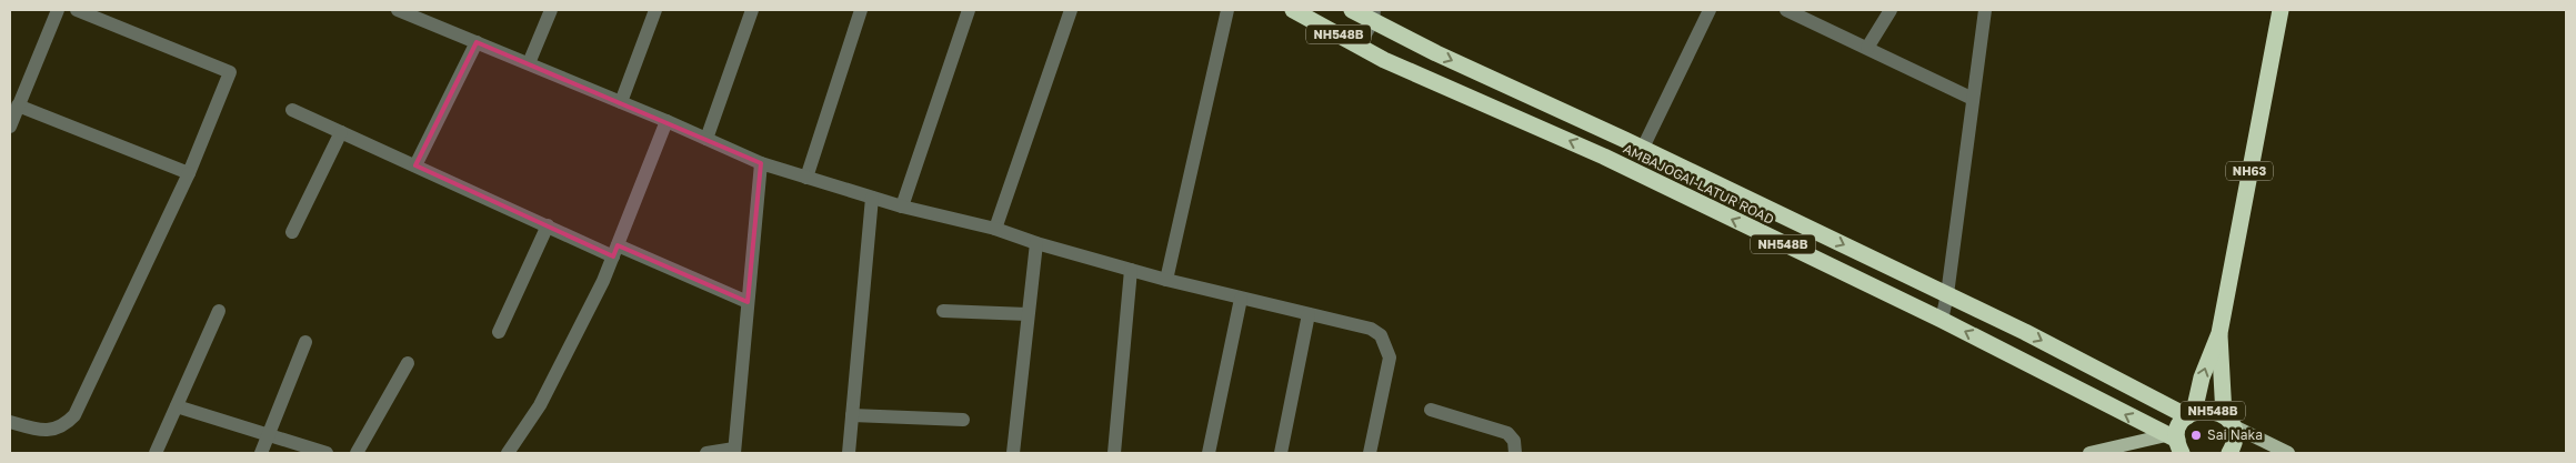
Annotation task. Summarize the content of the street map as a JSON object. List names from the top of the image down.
{
  "streets": {
    "highway": ["NH548B", "NH63", "AMBAJOGAI-LATUR ROAD"]
  },
  "crossings": [
    ["NH548B", "NH63"],
    ["NH548B", "AMBAJOGAI-LATUR ROAD"]
  ],
  "places": ["Sai Naka"]
}
